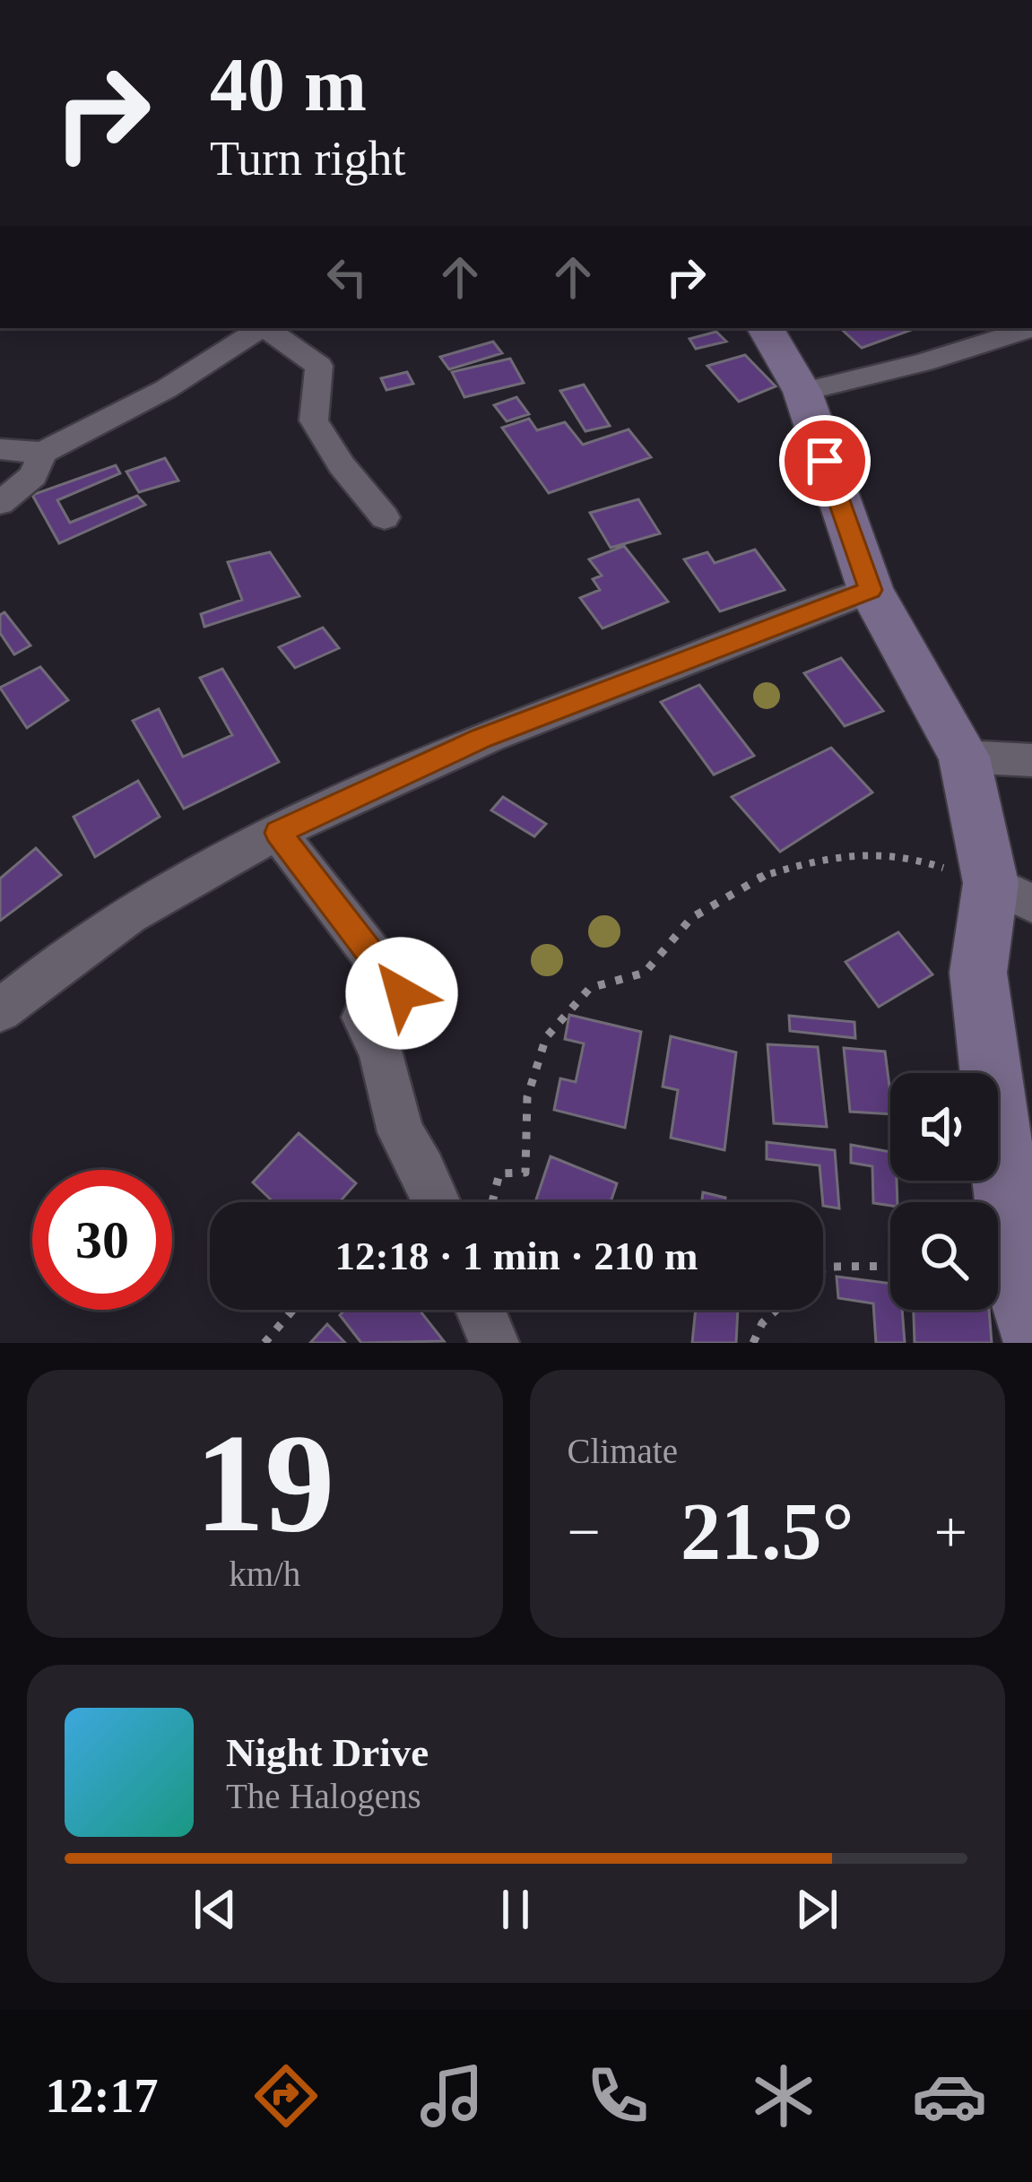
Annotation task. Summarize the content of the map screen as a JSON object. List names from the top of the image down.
{
  "page": {
    "turn": ["40 m", "Turn right"],
    "limit": "30",
    "trip": "12:18 · 1 min · 210 m",
    "tile": [
      ["19", "km/h"],
      "Climate"
    ],
    "heat": ["−", "21.5°", "+"],
    "song": ["Night Drive", "The Halogens"],
    "tabs": "12:17"
  }
}
